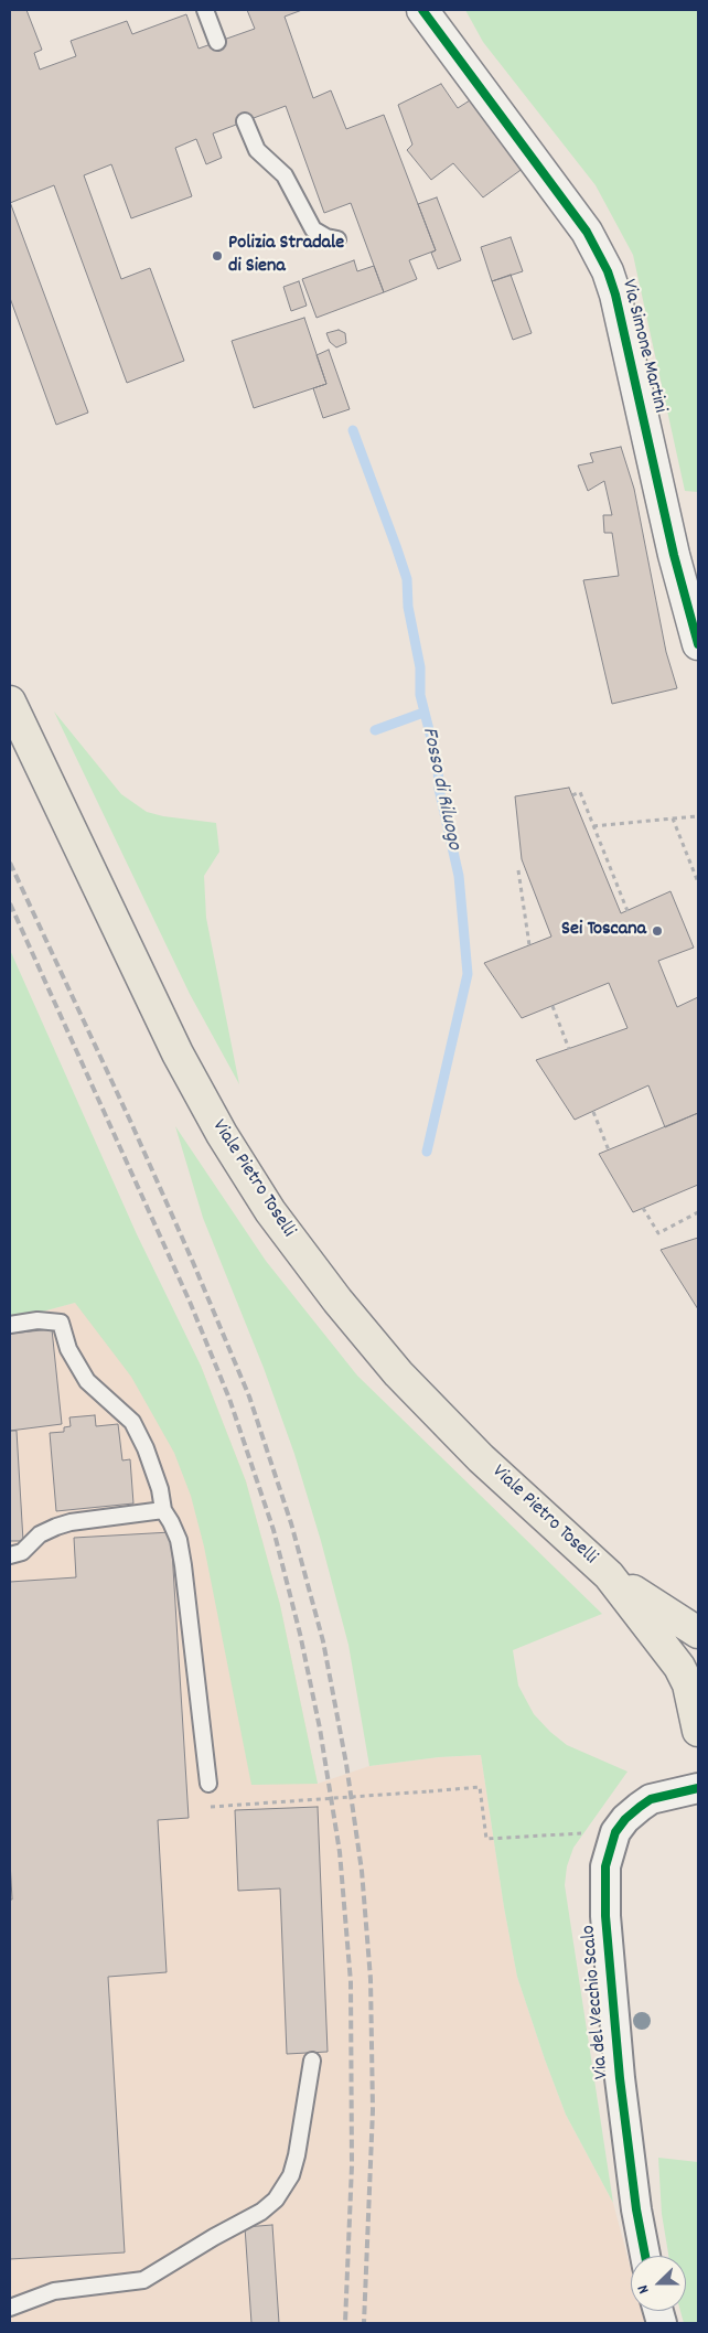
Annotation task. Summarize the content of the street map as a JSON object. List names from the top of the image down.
{
  "streets": {
    "main road": ["Viale Pietro Toselli"],
    "street": ["Via Simone Martini", "Via del Vecchio Scalo"]
  },
  "water": ["Fosso di Riluogo"],
  "places": ["Polizia Stradale di Siena", "Sei Toscana"],
  "north": "left"
}
